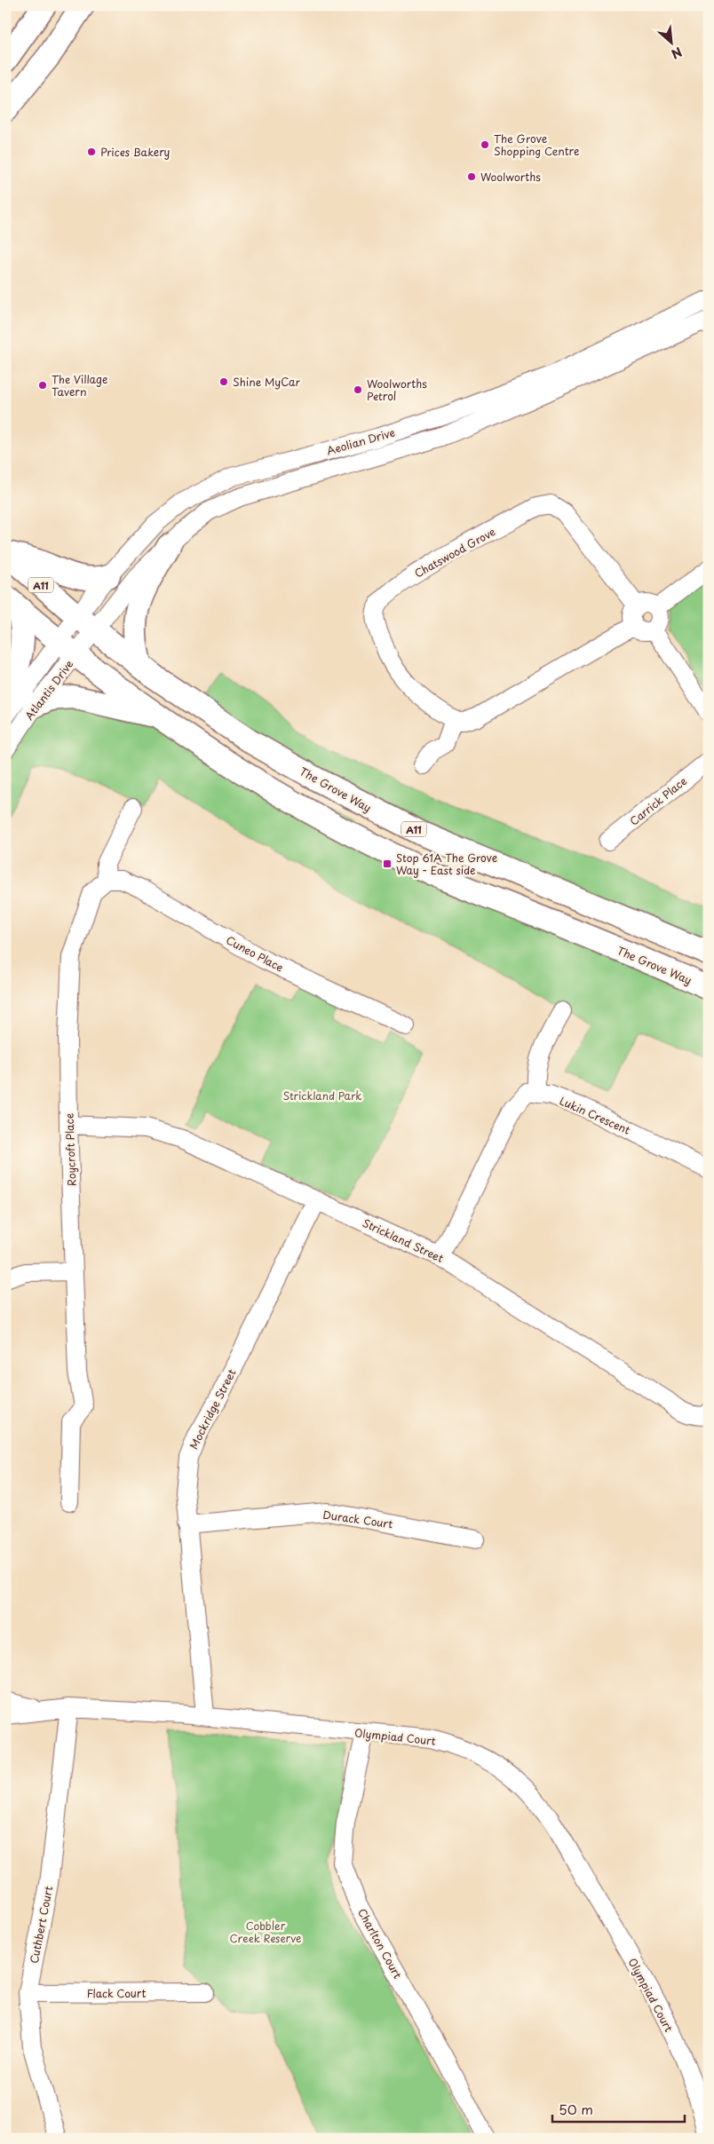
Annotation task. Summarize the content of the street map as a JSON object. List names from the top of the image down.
{
  "streets": {
    "main road": ["A11", "The Grove Way"],
    "street": [
      "Aeolian Drive",
      "Chatswood Grove",
      "Atlantis Drive",
      "Carrick Place",
      "Cuneo Place",
      "Lukin Crescent",
      "Roycroft Place",
      "Strickland Street",
      "Mockridge Street",
      "Durack Court",
      "Olympiad Court",
      "Cuthbert Court",
      "Charlton Court",
      "Flack Court"
    ]
  },
  "crossings": [
    ["Aeolian Drive", "Atlantis Drive"],
    ["Aeolian Drive", "The Grove Way"],
    ["Atlantis Drive", "The Grove Way"],
    ["Cuneo Place", "Roycroft Place"],
    ["Roycroft Place", "Strickland Street"],
    ["Strickland Street", "Mockridge Street"],
    ["Mockridge Street", "Durack Court"],
    ["Mockridge Street", "Olympiad Court"],
    ["Olympiad Court", "Cuthbert Court"],
    ["Olympiad Court", "Charlton Court"],
    ["Cuthbert Court", "Flack Court"]
  ],
  "parks": ["Strickland Park", "Cobbler Creek Reserve"],
  "places": {
    "other": [
      "The Grove Shopping Centre",
      "Prices Bakery",
      "Woolworths",
      "Shine MyCar",
      "The Village Tavern",
      "Woolworths Petrol"
    ],
    "transit": ["Stop 61A The Grove Way - East side"]
  },
  "scale_bar": "50 m",
  "north": "bottom right"
}
